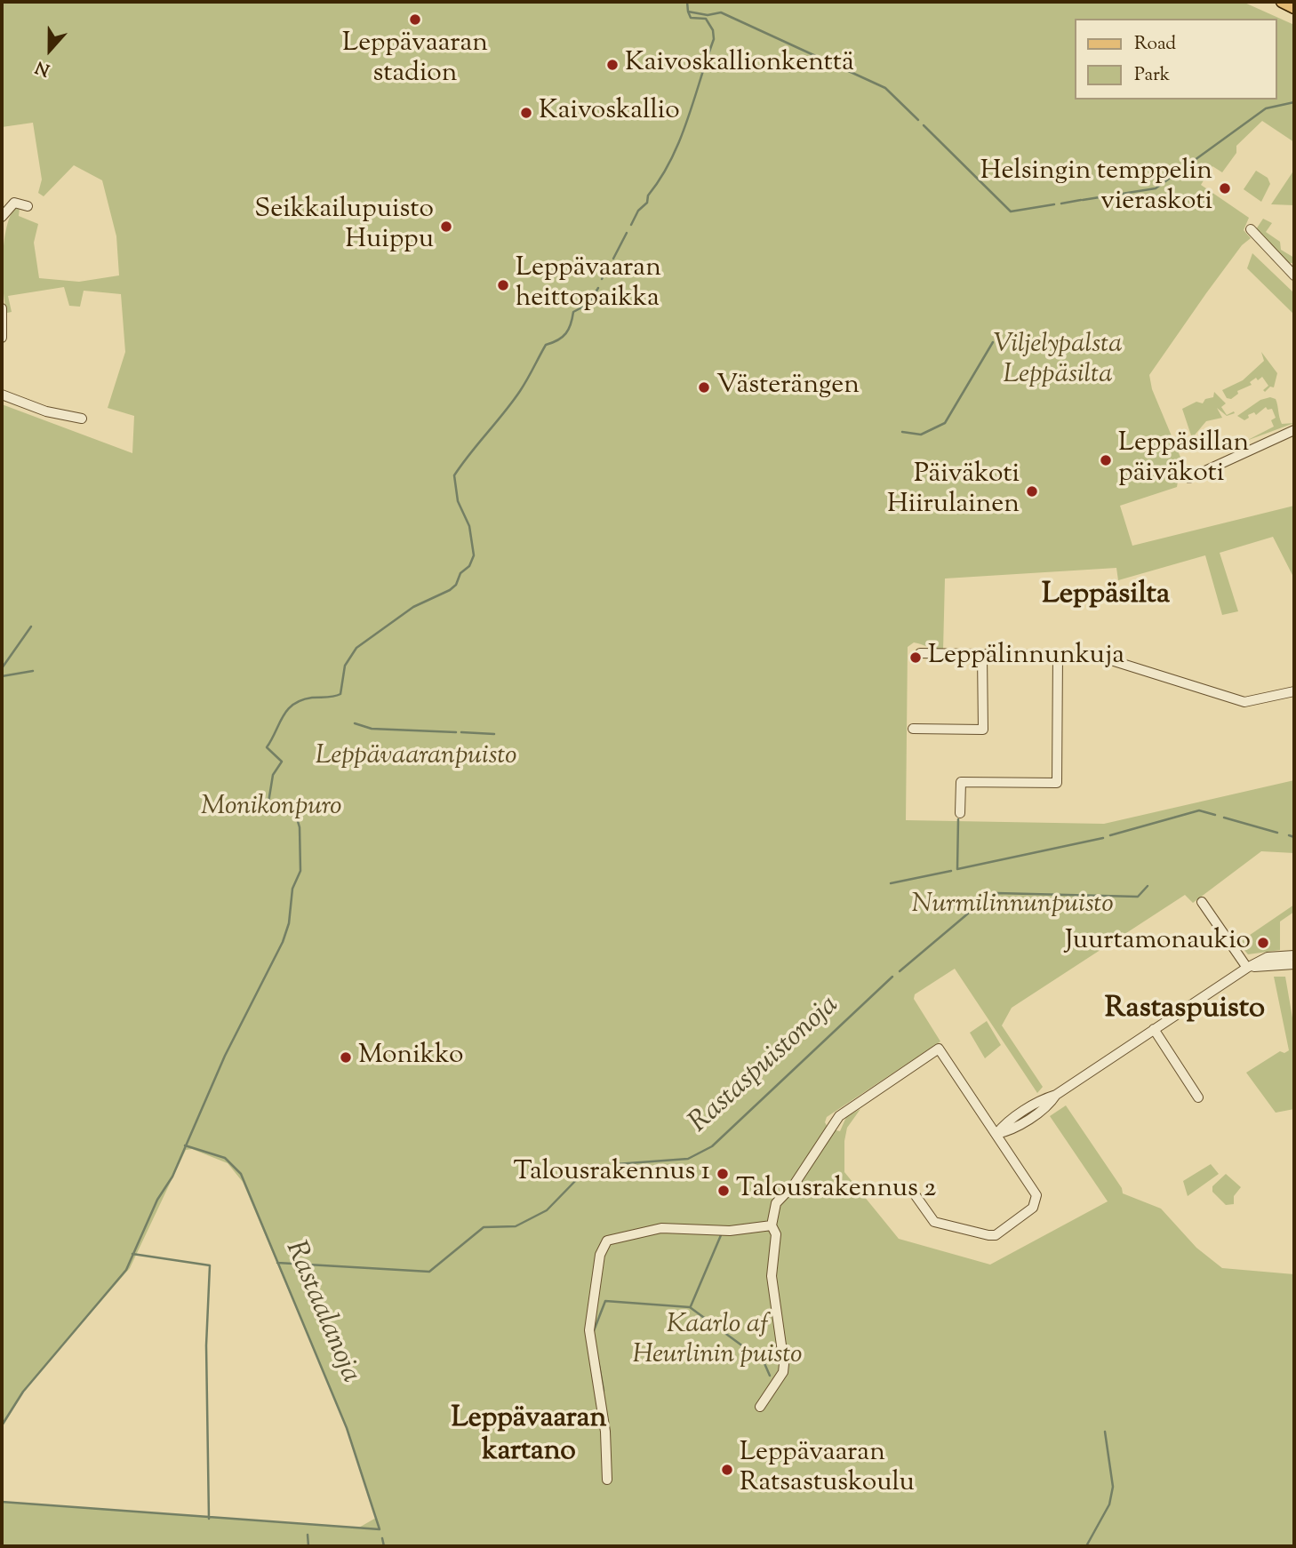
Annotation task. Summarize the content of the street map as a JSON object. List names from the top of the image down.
{
  "districts": ["Leppäsilta", "Rastaspuisto", "Leppävaaran kartano"],
  "water": ["Rastaspuistonoja", "Rastaalanoja"],
  "parks": [
    "Viljelypalsta Leppäsilta",
    "Leppävaaranpuisto",
    "Monikonpuro",
    "Nurmilinnunpuisto",
    "Kaarlo af Heurlinin puisto"
  ],
  "places": [
    "Leppävaaran stadion",
    "Kaivoskallionkenttä",
    "Kaivoskallio",
    "Helsingin temppelin vieraskoti",
    "Seikkailupuisto Huippu",
    "Leppävaaran heittopaikka",
    "Västerängen",
    "Leppäsillan päiväkoti",
    "Päiväkoti Hiirulainen",
    "Leppälinnunkuja",
    "Juurtamonaukio",
    "Monikko",
    "Talousrakennus 1",
    "Talousrakennus 2",
    "Leppävaaran Ratsastuskoulu"
  ],
  "legend": ["Road", "Park"],
  "north": "bottom"
}
